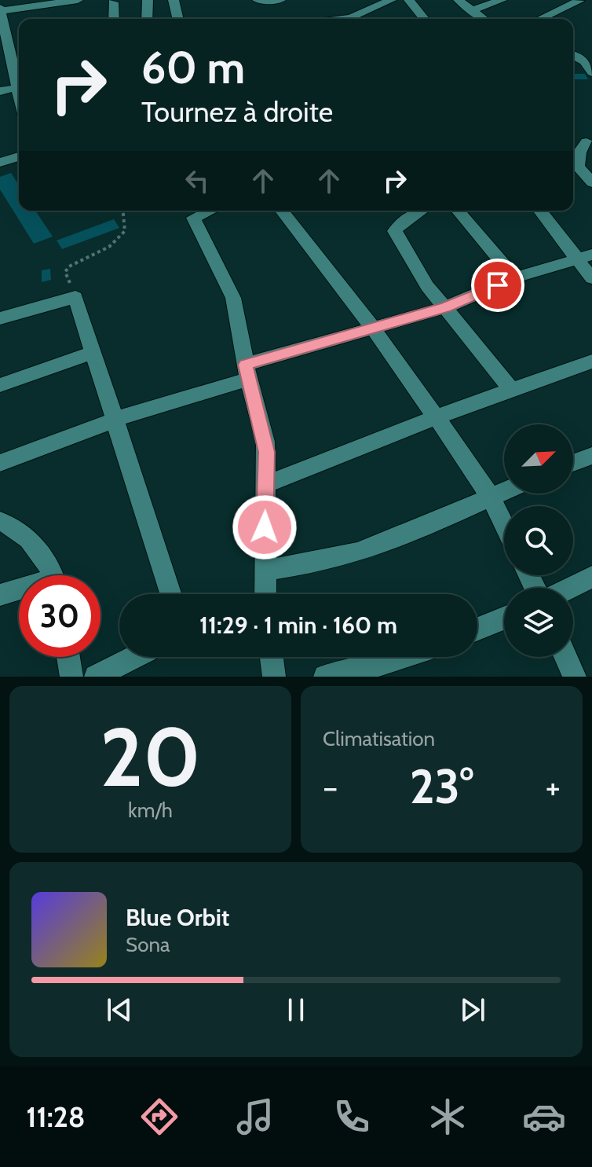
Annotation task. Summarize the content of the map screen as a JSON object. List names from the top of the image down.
{
  "north": "top right",
  "page": {
    "turn": ["60 m", "Tournez à droite"],
    "limit": "30",
    "trip": "11:29 · 1 min · 160 m",
    "tile": [
      ["20", "km/h"],
      "Climatisation"
    ],
    "heat": ["−", "23°", "+"],
    "song": ["Blue Orbit", "Sona"],
    "tabs": "11:28"
  }
}
